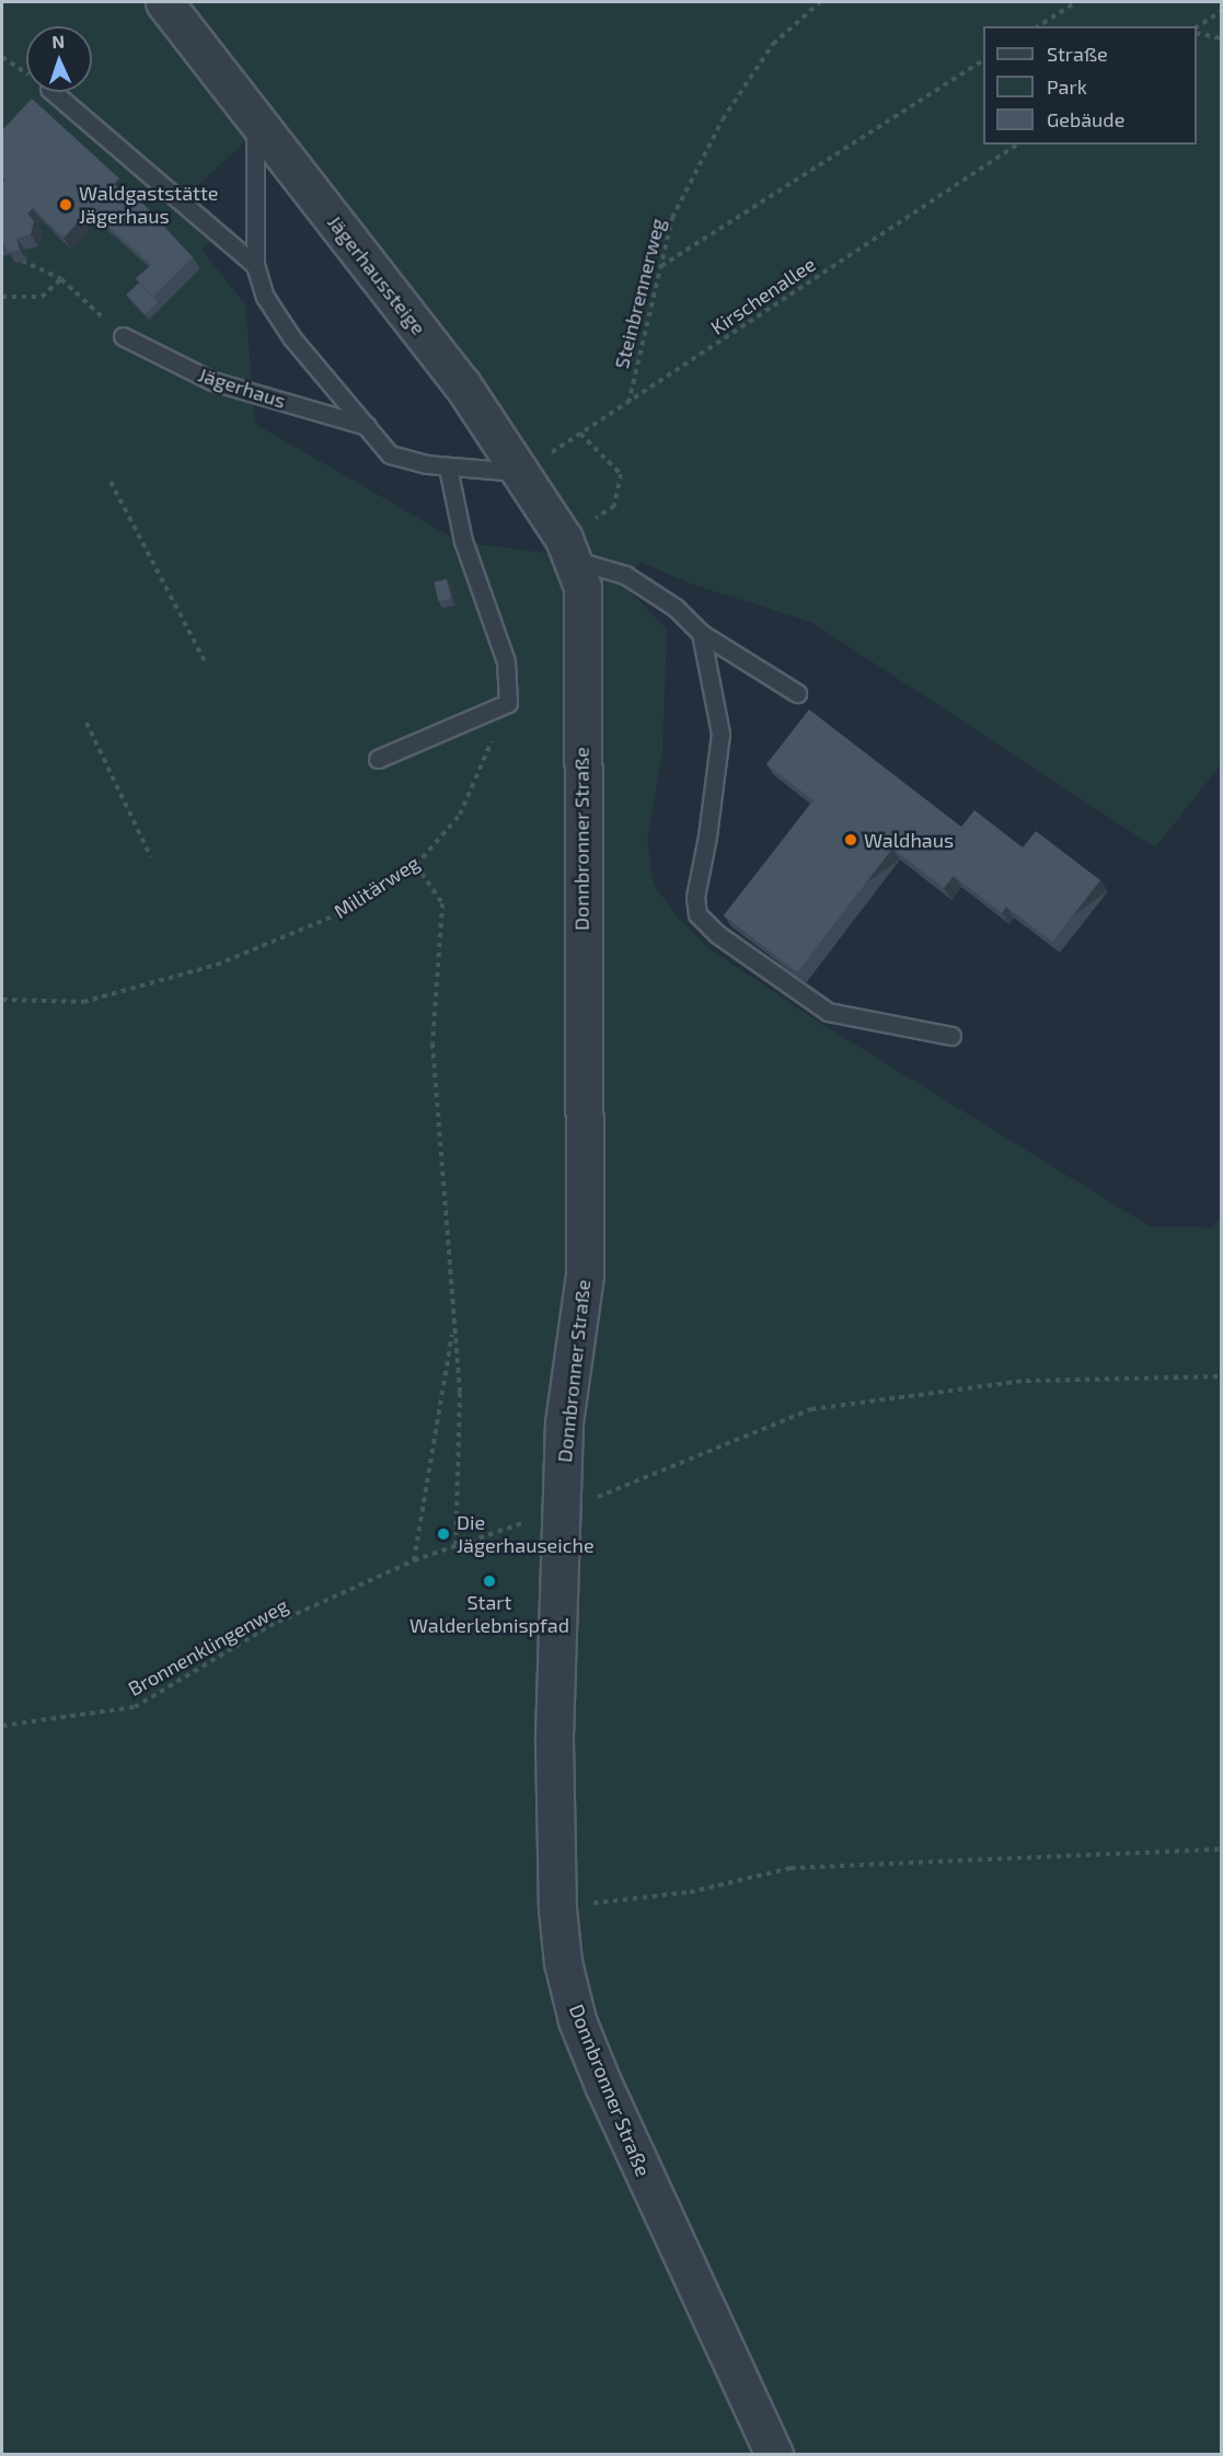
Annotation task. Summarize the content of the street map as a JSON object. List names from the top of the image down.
{
  "streets": {
    "street": ["Jägerhaussteige", "Donnbronner Straße"],
    "lane": ["Jägerhaus"],
    "path": [
      "Steinbrennerweg",
      "Kirschenallee",
      "Militärweg",
      "Bronnenklingenweg"
    ]
  },
  "crossings": [
    ["Jägerhaussteige", "Kirschenallee"],
    ["Jägerhaussteige", "Donnbronner Straße"],
    ["Steinbrennerweg", "Kirschenallee"],
    ["Donnbronner Straße", "Bronnenklingenweg"]
  ],
  "places": [
    "Waldgaststätte Jägerhaus",
    "Waldhaus",
    "Die Jägerhauseiche",
    "Start Walderlebnispfad"
  ],
  "legend": ["Straße", "Park", "Gebäude"],
  "north": "top"
}
